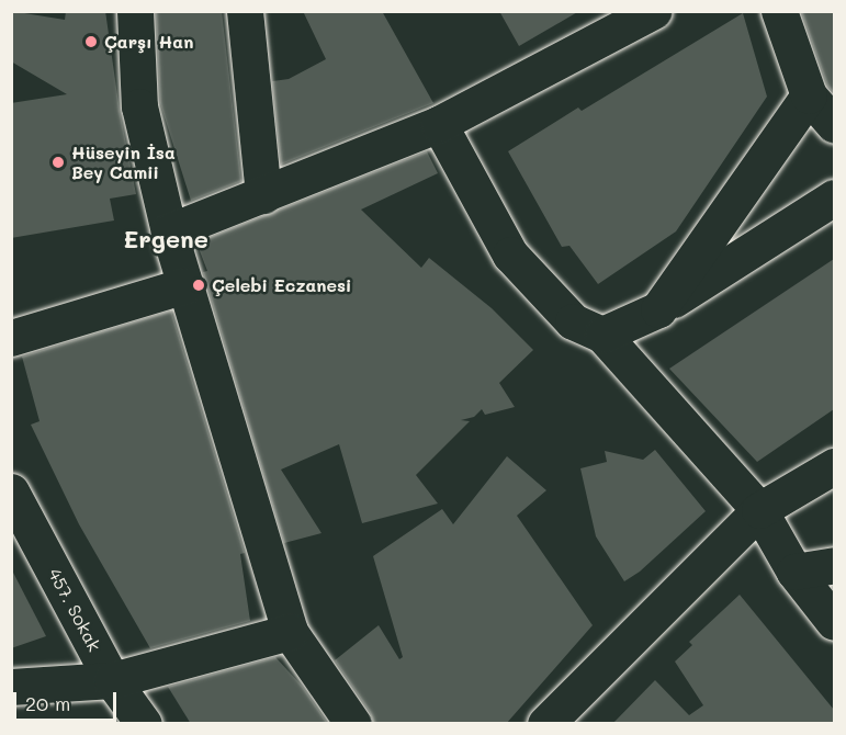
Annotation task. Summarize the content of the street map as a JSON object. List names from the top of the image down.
{
  "streets": {
    "street": ["457. Sokak"]
  },
  "districts": ["Ergene"],
  "places": ["Çarşı Han", "Hüseyin İsa Bey Camii", "Çelebi Eczanesi"],
  "scale_bar": "20 m"
}
